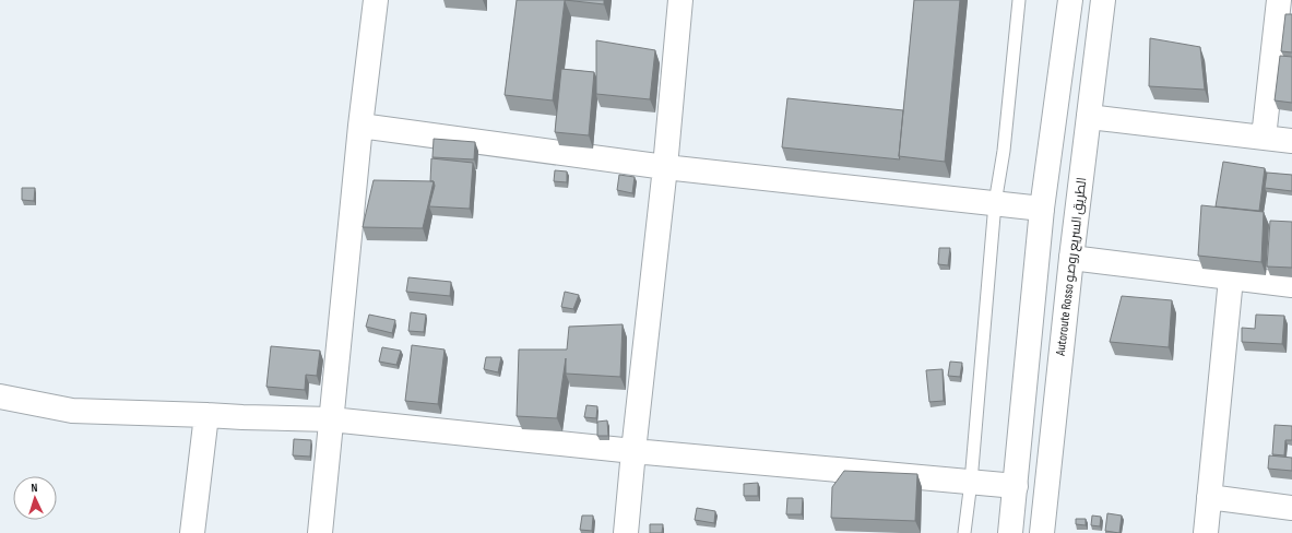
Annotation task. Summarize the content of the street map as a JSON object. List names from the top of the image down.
{
  "streets": {
    "main road": ["Autoroute Rosso الطريق السريع روصو"]
  },
  "north": "top"
}
